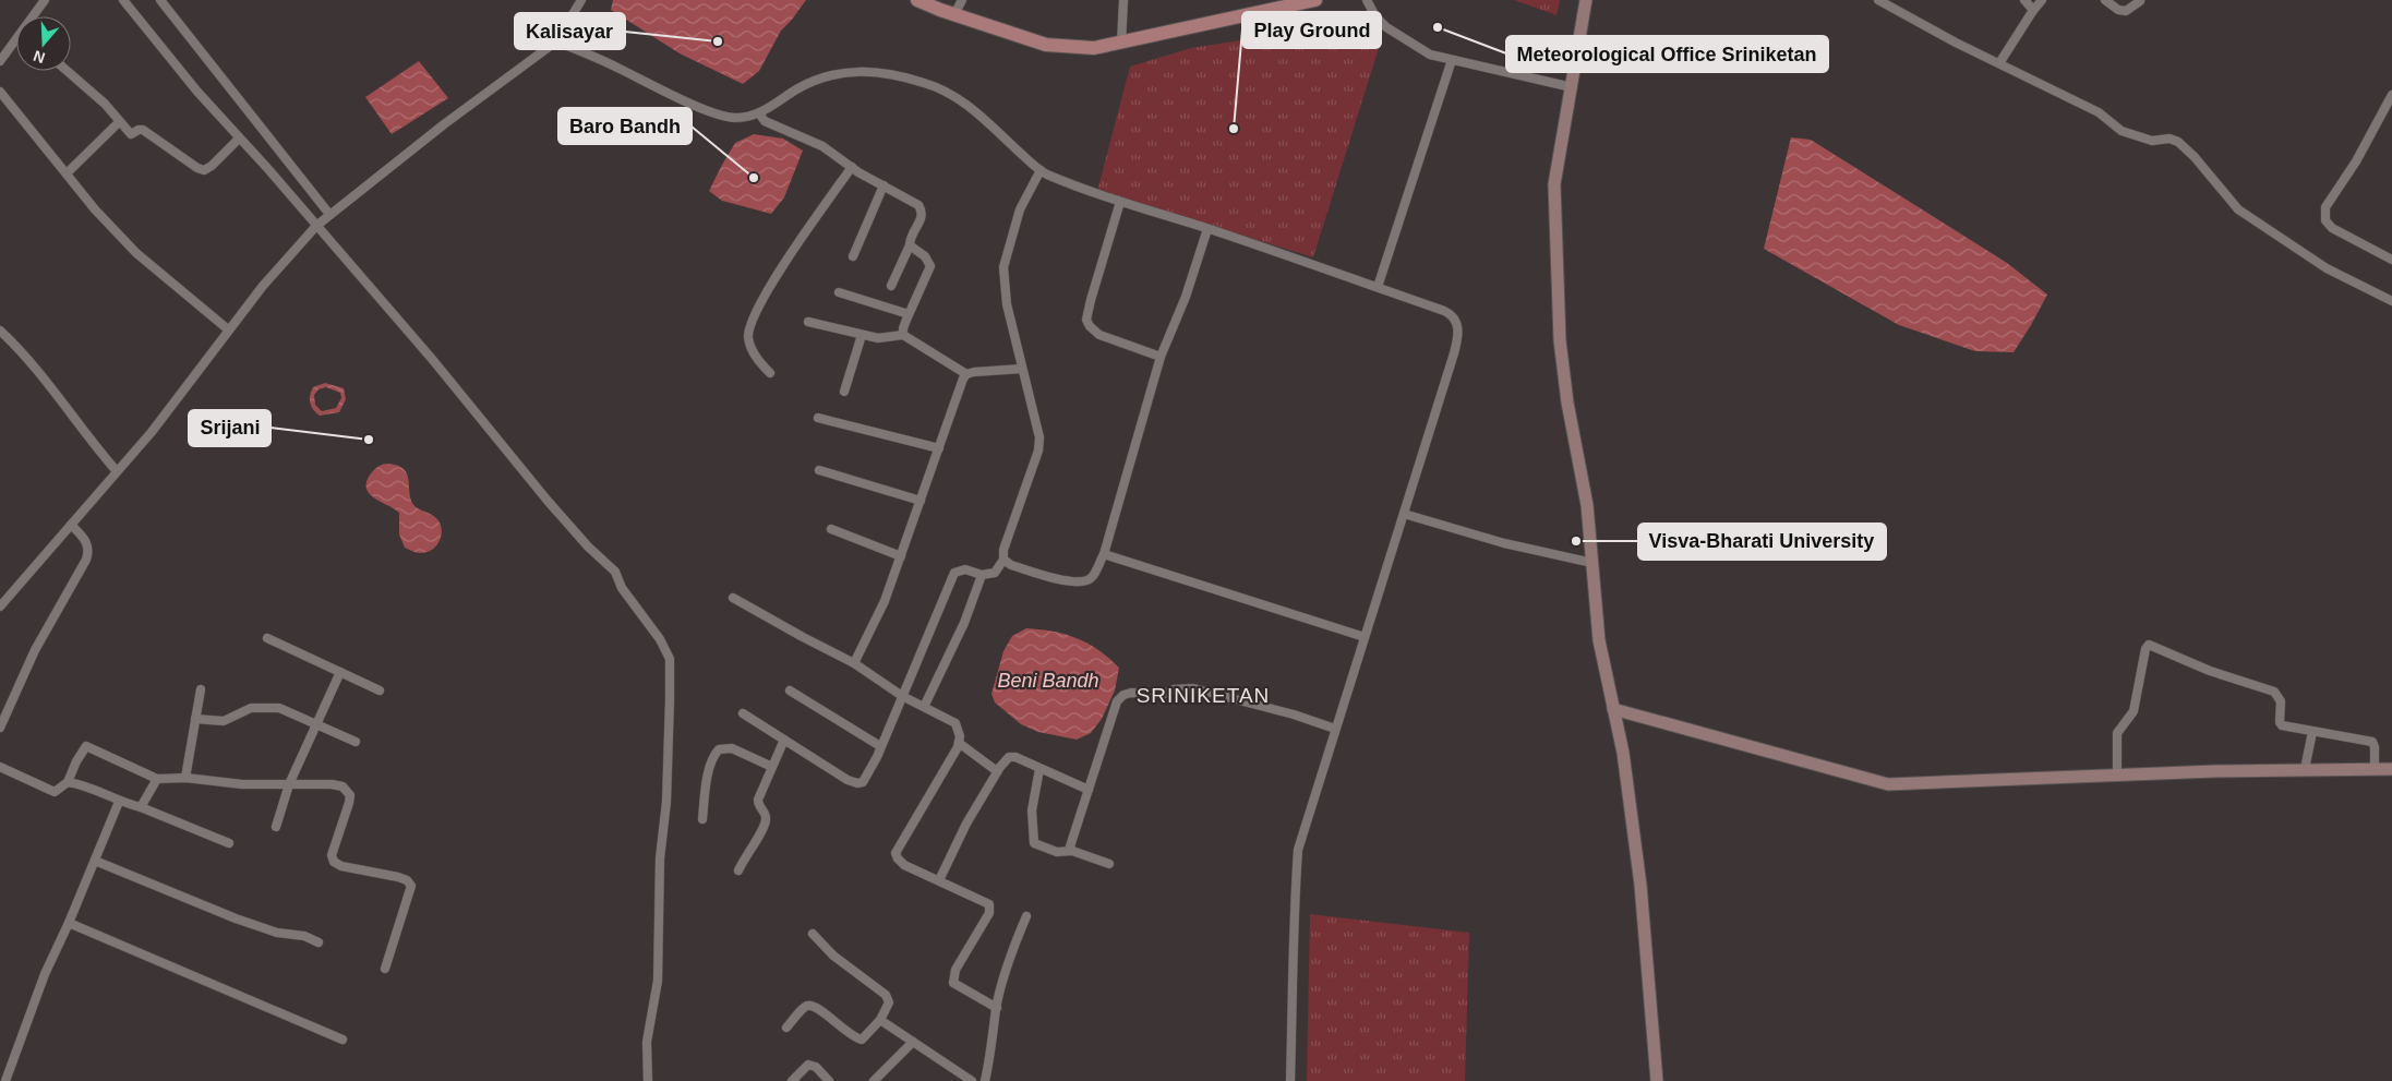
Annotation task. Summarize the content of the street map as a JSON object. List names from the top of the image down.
{
  "districts": ["SRINIKETAN"],
  "water": ["Beni Bandh"],
  "places": [
    "Meteorological Office Sriniketan",
    "Kalisayar",
    "Play Ground",
    "Baro Bandh",
    "Srijani",
    "Visva-Bharati University"
  ],
  "north": "bottom"
}
